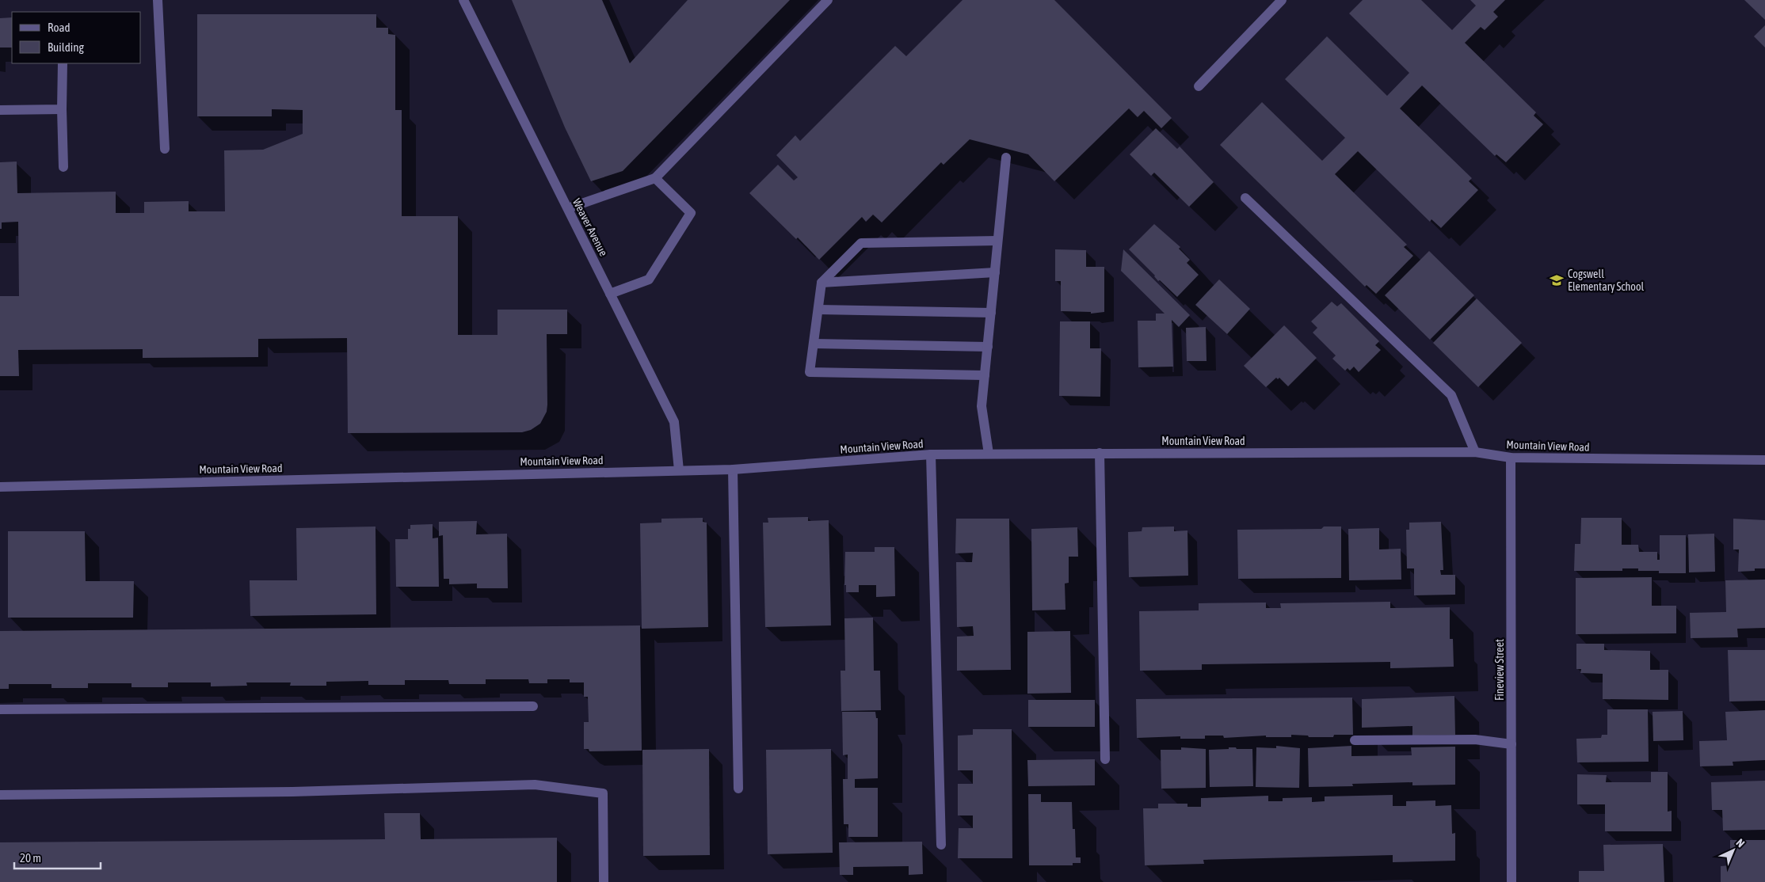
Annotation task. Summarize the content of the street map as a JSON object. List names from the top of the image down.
{
  "streets": {
    "street": ["Weaver Avenue", "Mountain View Road", "Fineview Street"]
  },
  "crossings": [
    ["Weaver Avenue", "Mountain View Road"],
    ["Mountain View Road", "Fineview Street"]
  ],
  "places": {
    "school or university": ["Cogswell Elementary School"]
  },
  "legend": ["Road", "Building"],
  "scale_bar": "20 m",
  "north": "top right"
}
